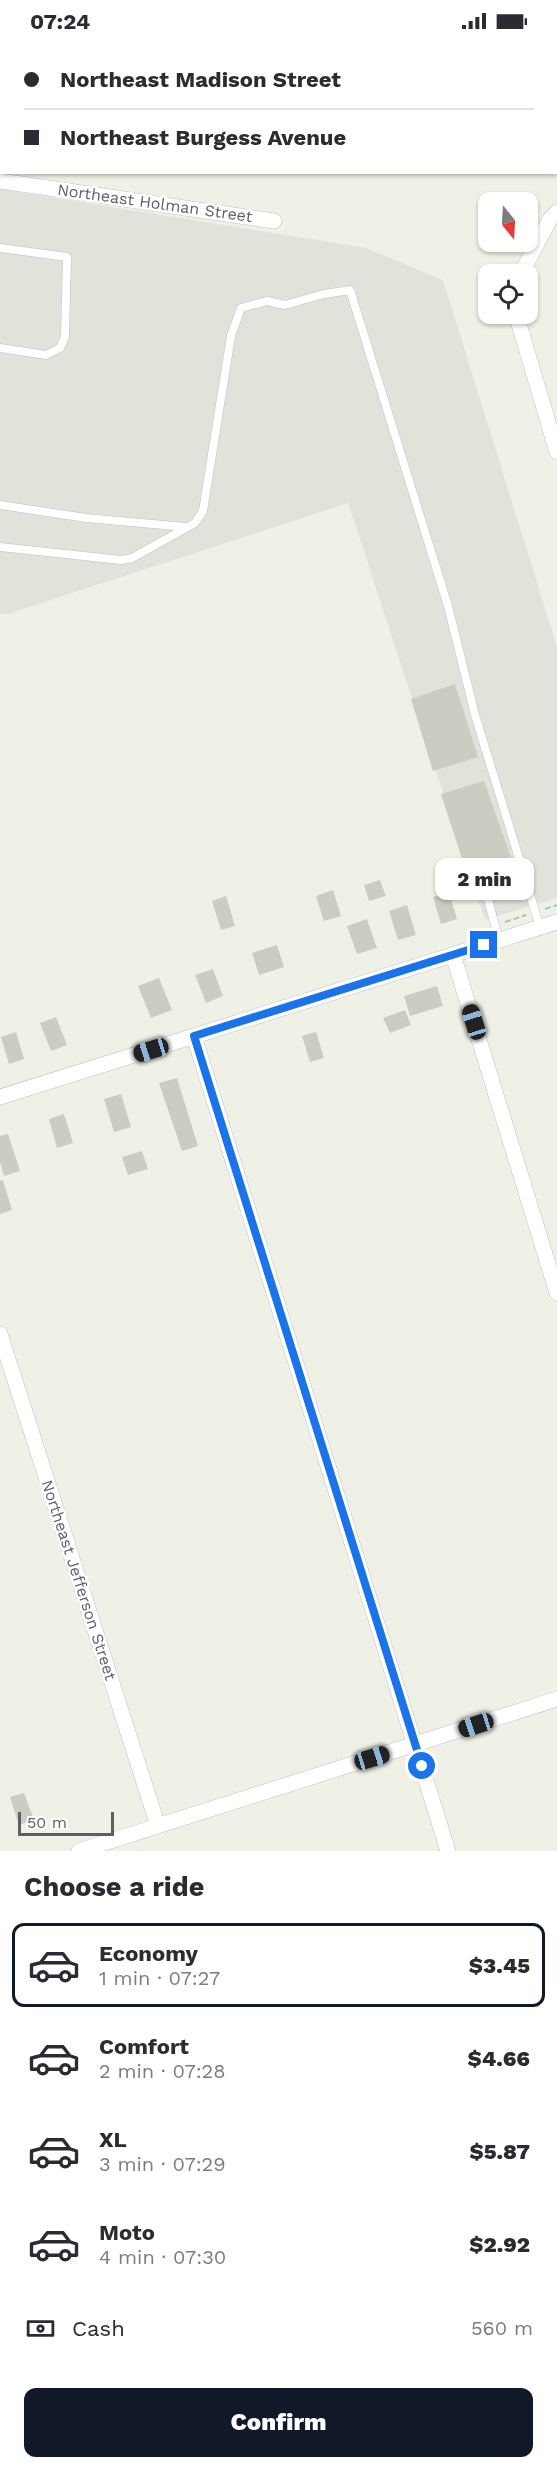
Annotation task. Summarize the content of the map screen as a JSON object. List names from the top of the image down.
{
  "streets": {
    "street": ["Northeast Holman Street", "Northeast Jefferson Street"]
  },
  "scale_bar": "50 m",
  "north": "bottom",
  "page": {
    "status": "07:24",
    "banner": ["Northeast Madison Street", "Northeast Burgess Avenue"],
    "bubble": "2 min",
    "scale": "50 m",
    "heading": "Choose a ride",
    "list": [
      {
        "name": "Economy",
        "note": "1 min · 07:27",
        "value": "$3.45"
      },
      {
        "name": "Comfort",
        "note": "2 min · 07:28",
        "value": "$4.66"
      },
      {
        "name": "XL",
        "note": "3 min · 07:29",
        "value": "$5.87"
      },
      {
        "name": "Moto",
        "note": "4 min · 07:30",
        "value": "$2.92"
      }
    ],
    "pay": ["Cash", "560 m"],
    "buttons": "Confirm"
  }
}
